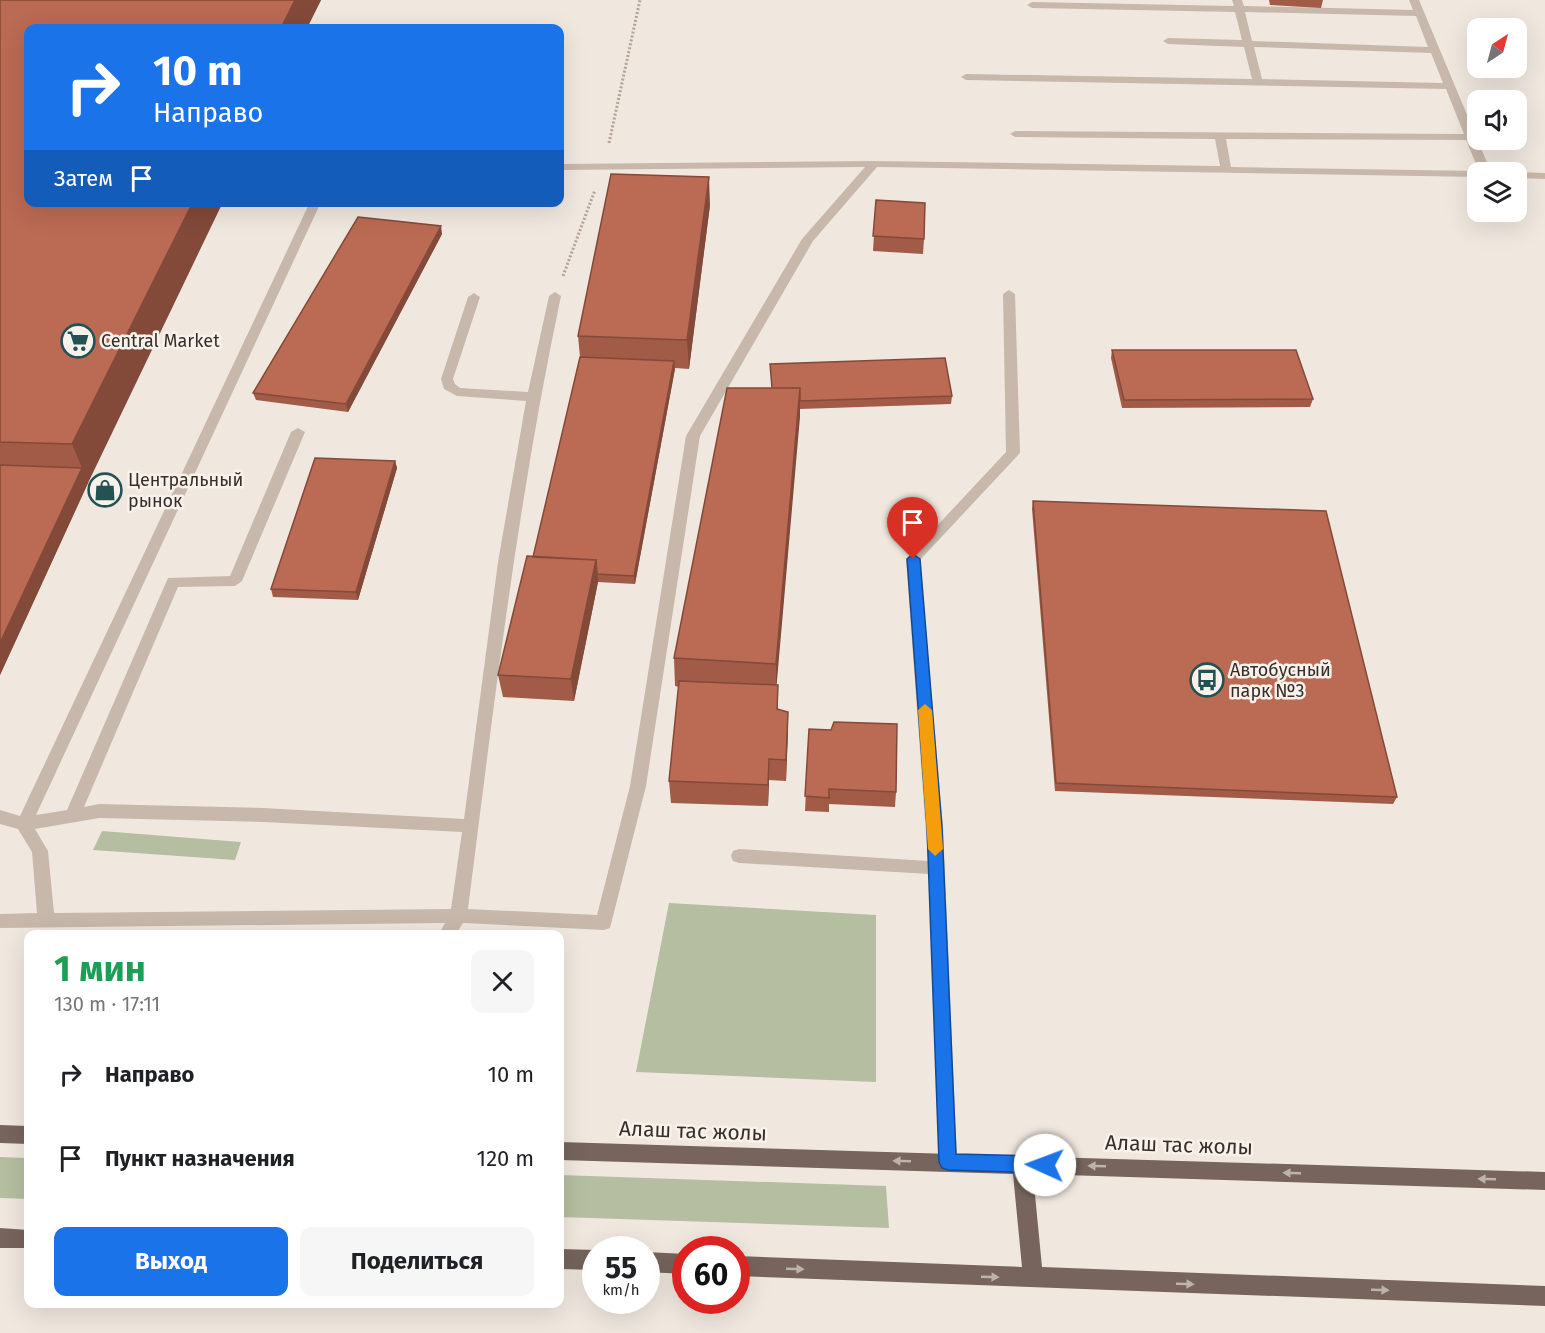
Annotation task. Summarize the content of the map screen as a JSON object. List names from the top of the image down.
{
  "streets": {
    "main road": ["Алаш тас жолы"]
  },
  "places": {
    "supermarket": ["Central Market"],
    "shop": ["Центральный рынок"],
    "bus stop": ["Автобусный парк №3"]
  },
  "north": "top right",
  "page": {
    "turn": ["10 m", "Направо"],
    "then": "Затем",
    "heading": ["1 мин", "130 m · 17:11"],
    "list": [
      {
        "name": "Направо",
        "value": "10 m"
      },
      {
        "name": "Пункт назначения",
        "value": "120 m"
      }
    ],
    "buttons": ["Выход", "Поделиться"],
    "speed": "55 km/h",
    "limit": "60"
  }
}
